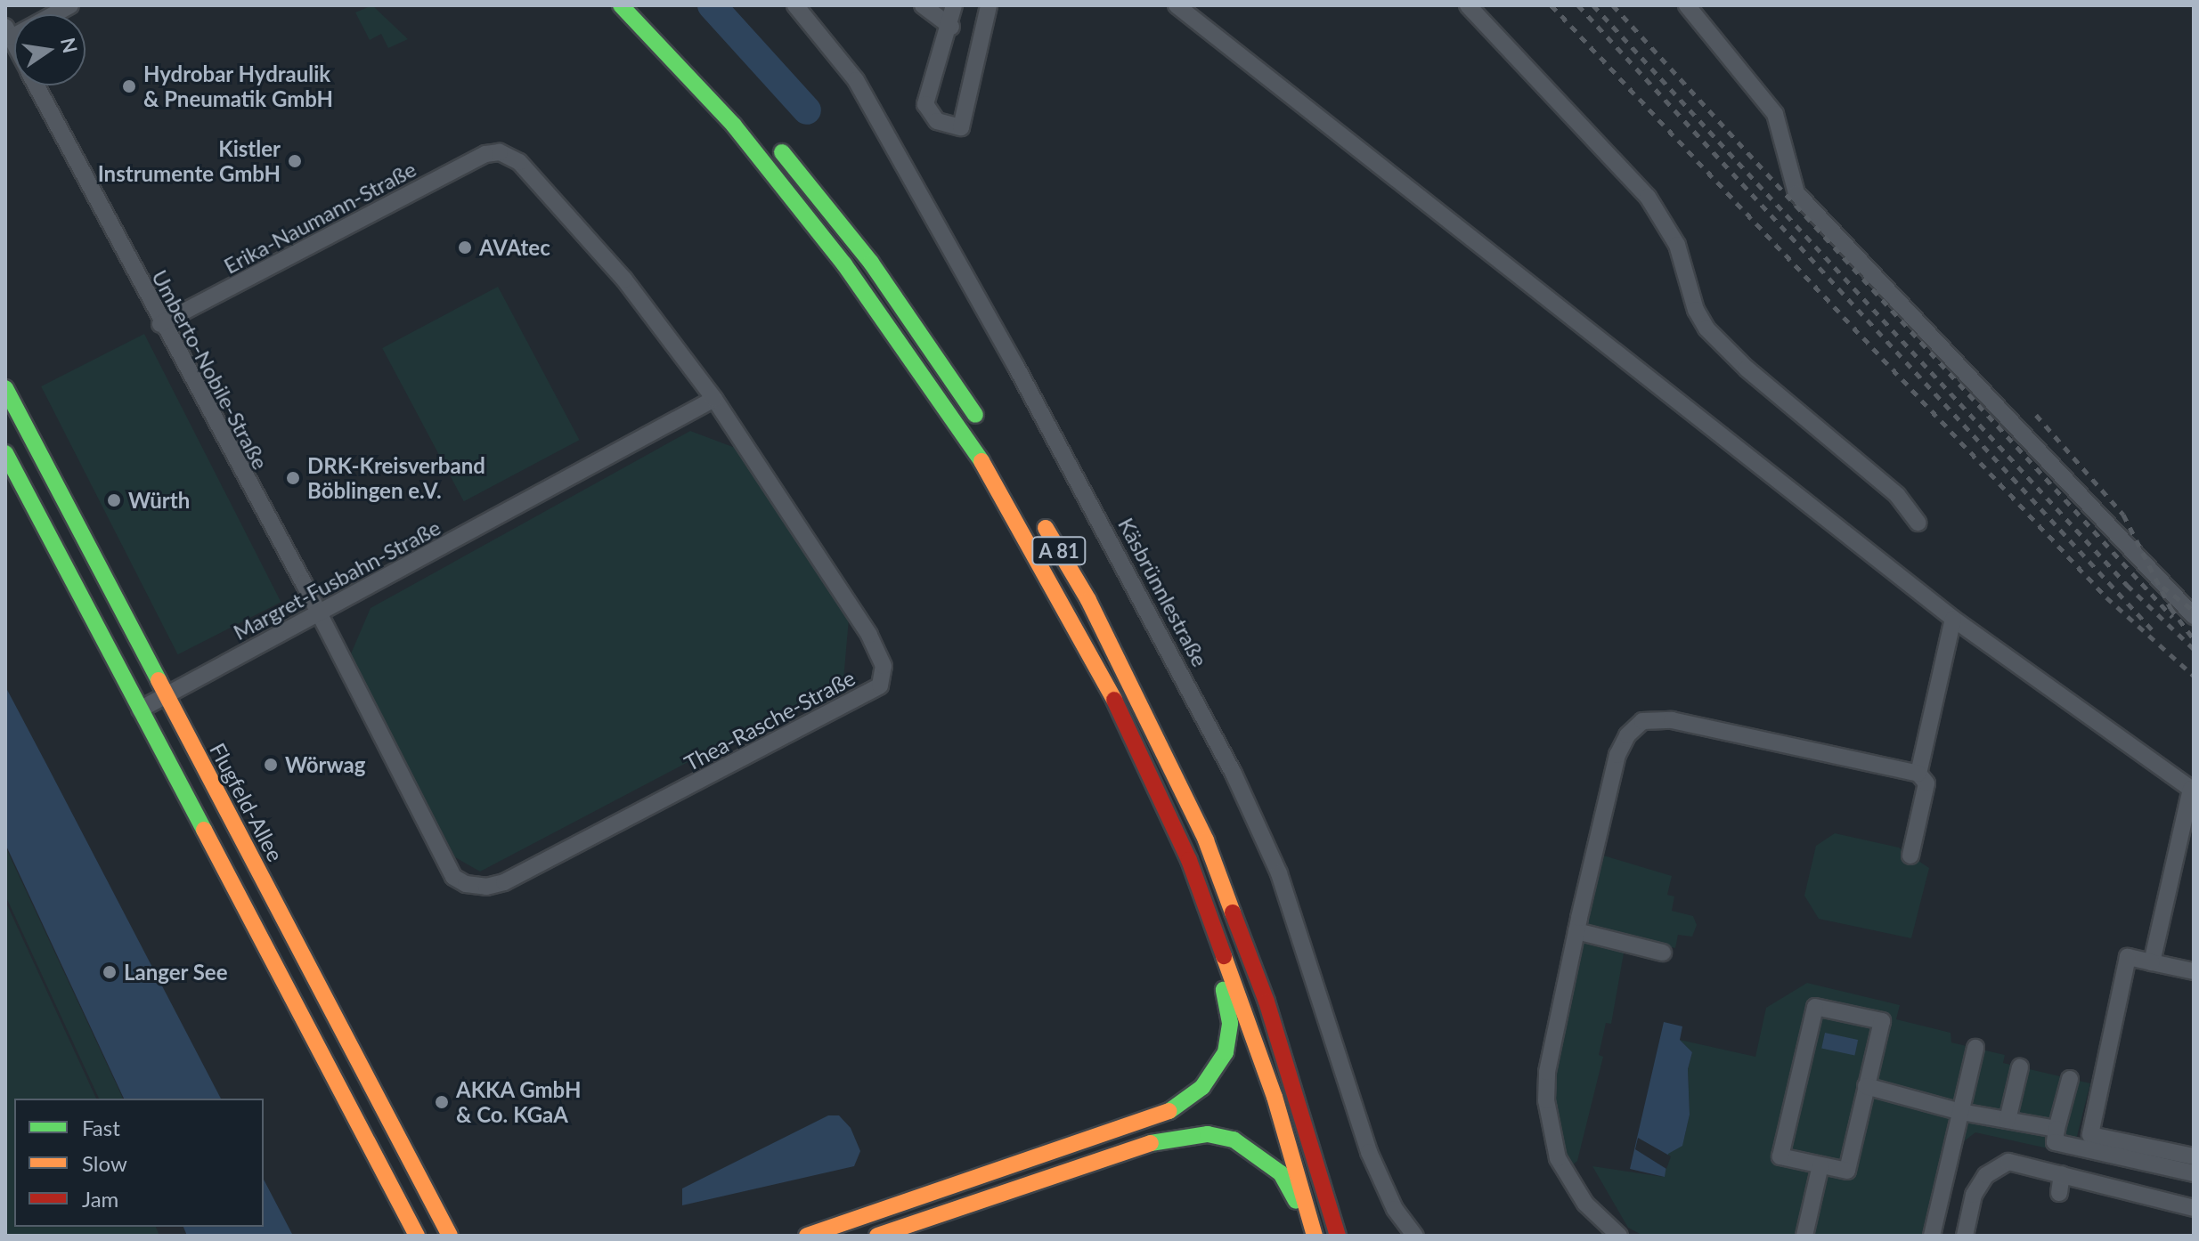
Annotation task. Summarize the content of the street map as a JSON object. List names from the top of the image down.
{
  "streets": {
    "main road": ["A 81", "Flugfeld-Allee"],
    "street": [
      "Erika-Naumann-Straße",
      "Umberto-Nobile-Straße",
      "Margret-Fusbahn-Straße",
      "Käsbrünnlestraße",
      "Thea-Rasche-Straße"
    ]
  },
  "crossings": [
    ["Erika-Naumann-Straße", "Umberto-Nobile-Straße"],
    ["Erika-Naumann-Straße", "Margret-Fusbahn-Straße"],
    ["Erika-Naumann-Straße", "Thea-Rasche-Straße"],
    ["Umberto-Nobile-Straße", "Margret-Fusbahn-Straße"],
    ["Umberto-Nobile-Straße", "Thea-Rasche-Straße"],
    ["Margret-Fusbahn-Straße", "Thea-Rasche-Straße"],
    ["Margret-Fusbahn-Straße", "Flugfeld-Allee"]
  ],
  "places": [
    "Hydrobar Hydraulik & Pneumatik GmbH",
    "Kistler Instrumente GmbH",
    "AVAtec",
    "DRK-Kreisverband Böblingen e.V.",
    "Würth",
    "Wörwag",
    "Langer See",
    "AKKA GmbH & Co. KGaA"
  ],
  "legend": ["Fast", "Slow", "Jam"],
  "north": "right"
}
